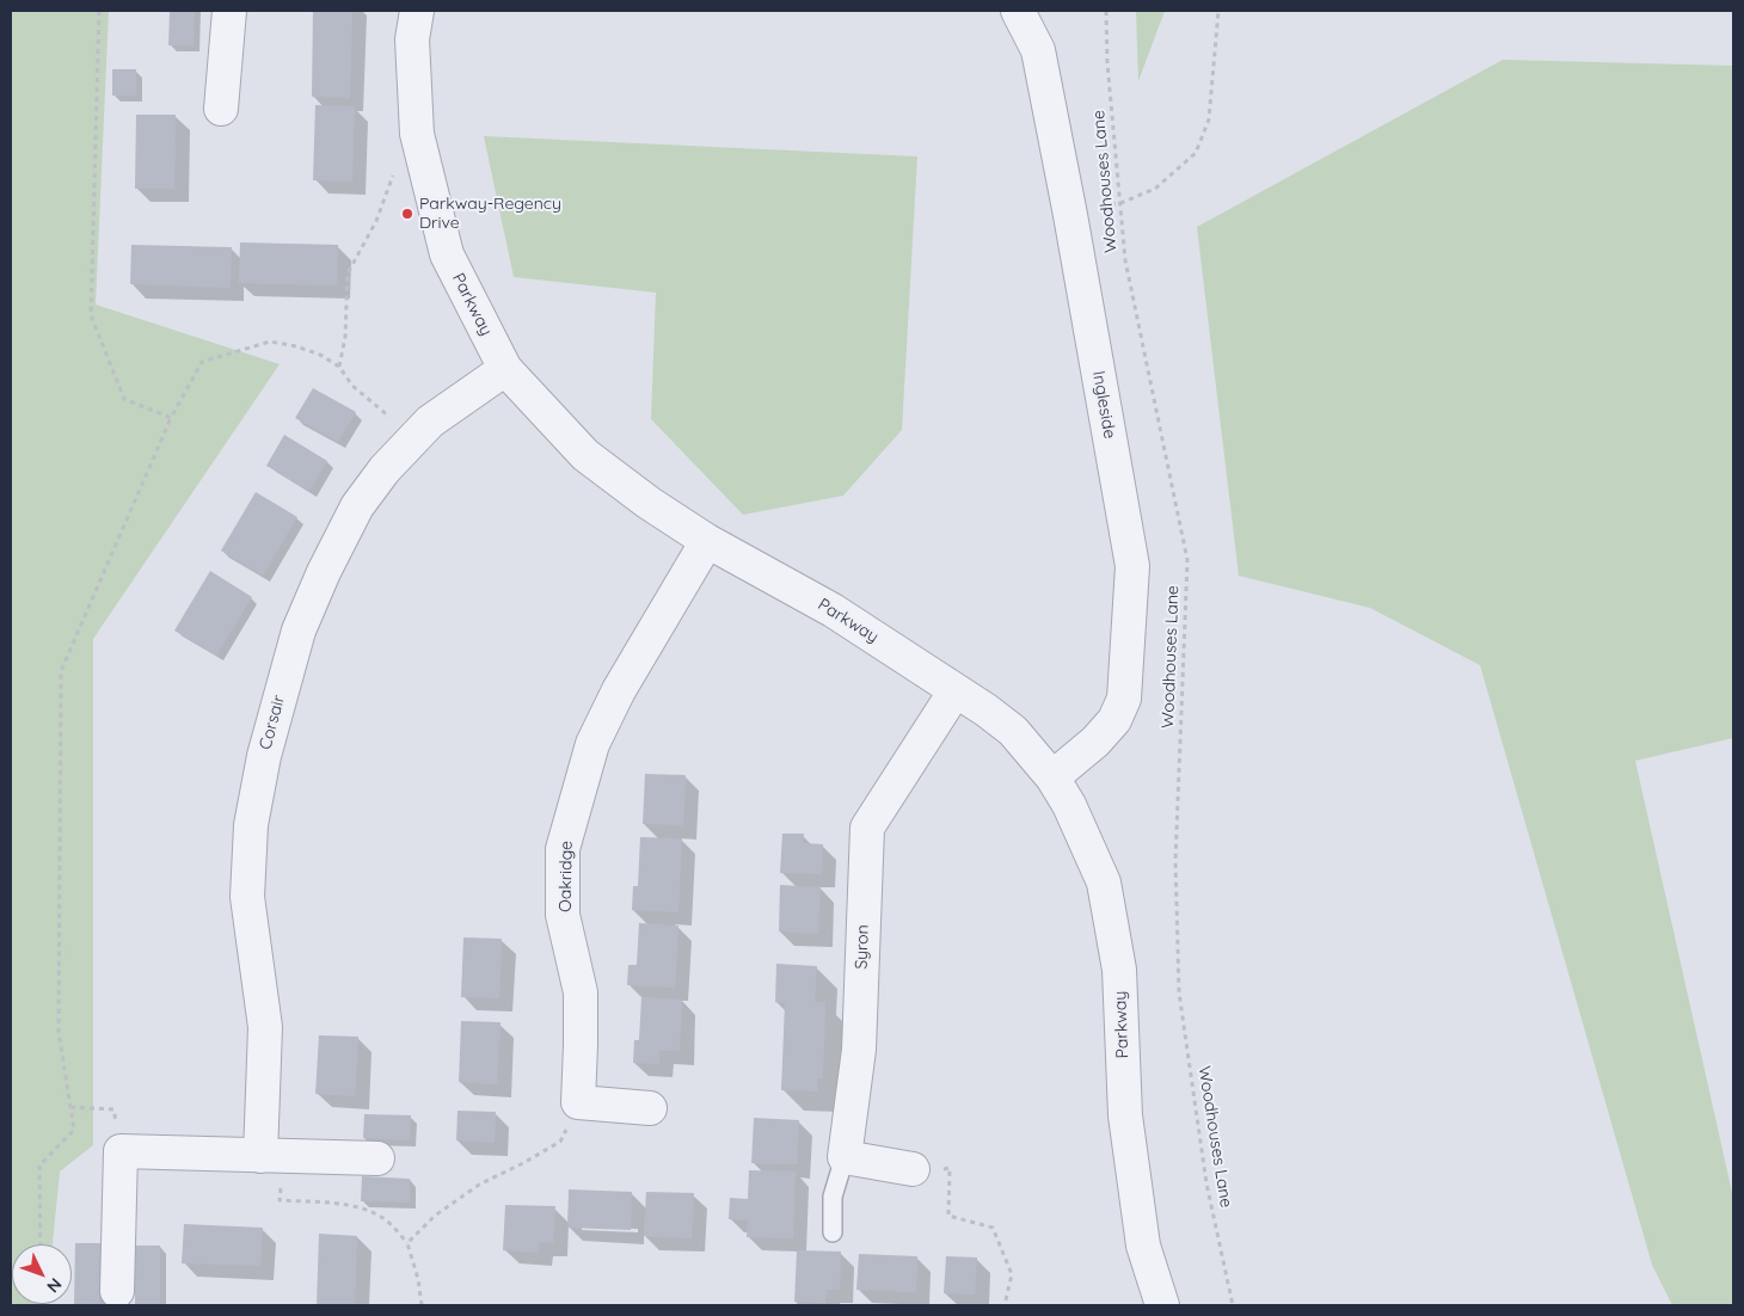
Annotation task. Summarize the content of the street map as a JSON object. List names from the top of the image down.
{
  "streets": {
    "street": [
      "Parkway",
      "Ingleside",
      "Corsair",
      "Oakridge",
      "Syron"
    ],
    "path": ["Woodhouses Lane"]
  },
  "crossings": [
    ["Parkway", "Ingleside"],
    ["Parkway", "Corsair"],
    ["Parkway", "Oakridge"],
    ["Parkway", "Syron"]
  ],
  "places": ["Parkway-Regency Drive"],
  "north": "bottom right"
}
